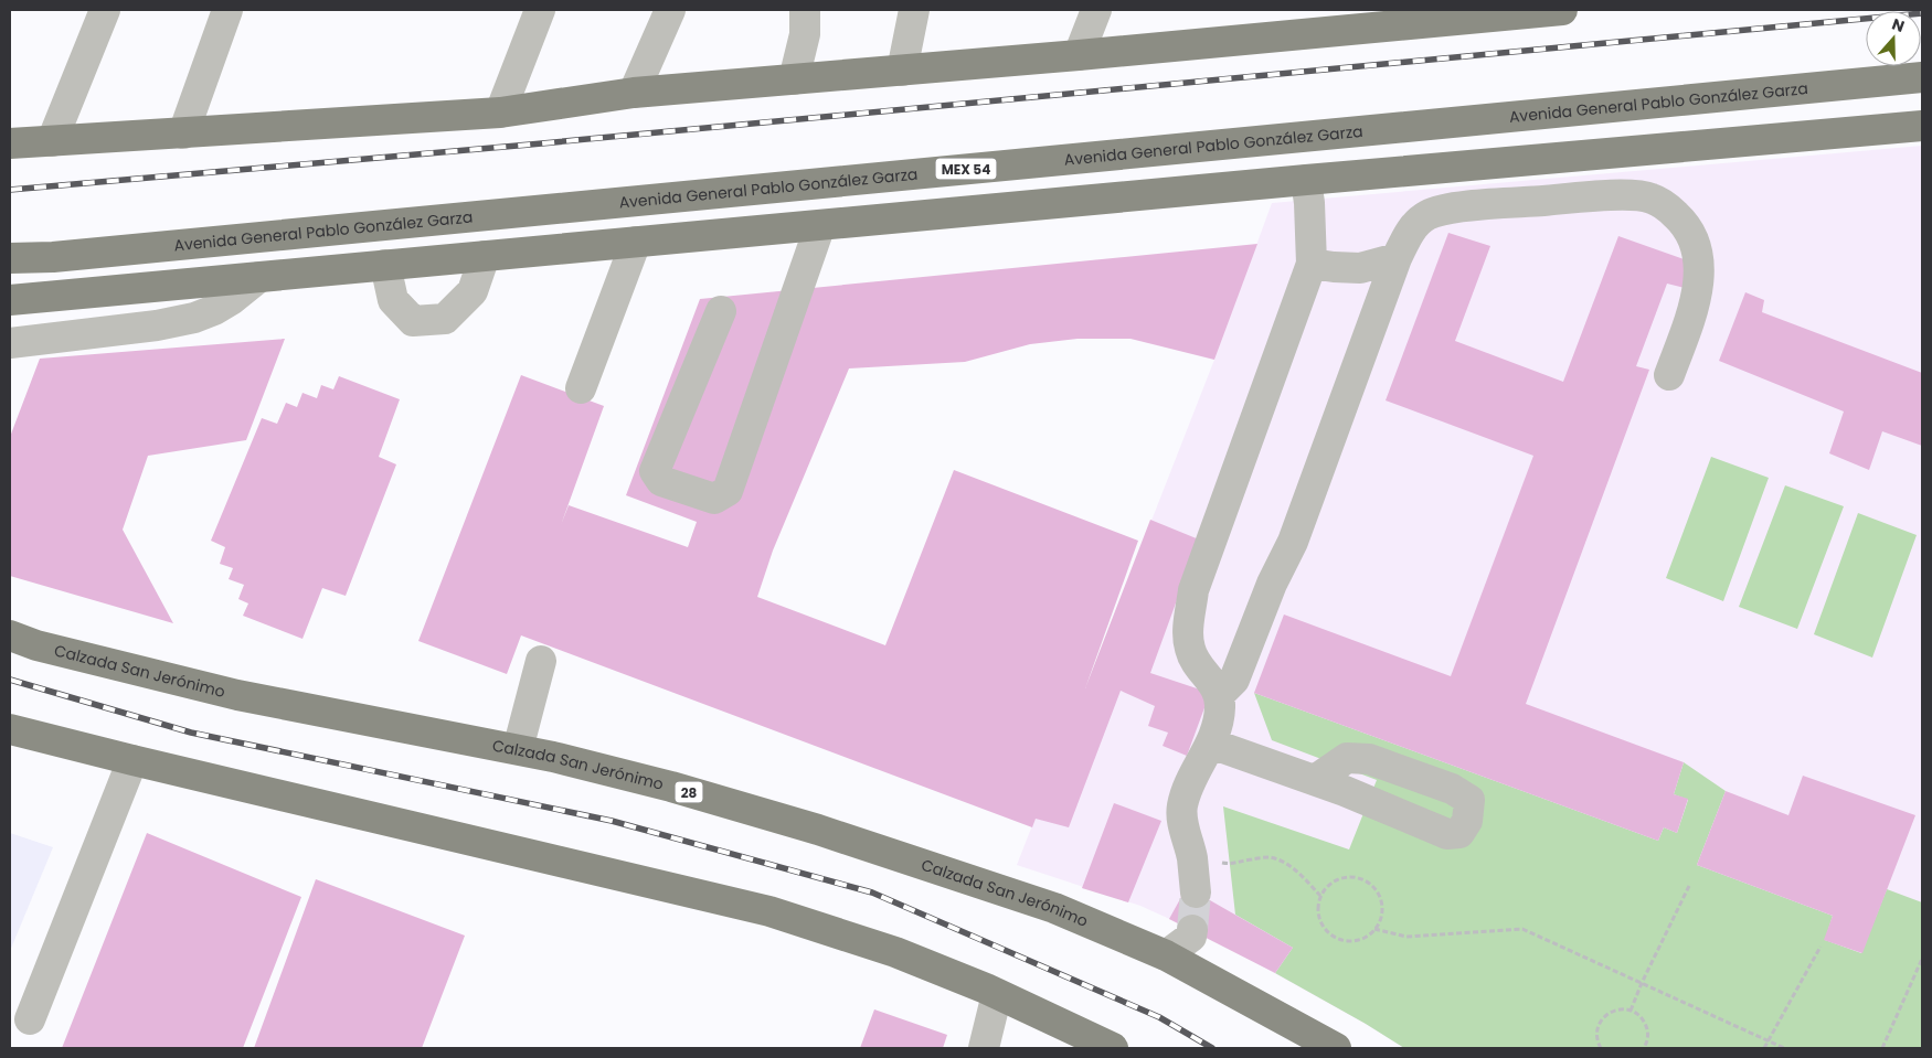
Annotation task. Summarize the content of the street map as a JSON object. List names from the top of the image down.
{
  "streets": {
    "main road": [
      "Avenida General Pablo González Garza",
      "MEX 54",
      "Calzada San Jerónimo",
      "28"
    ]
  },
  "north": "top"
}
